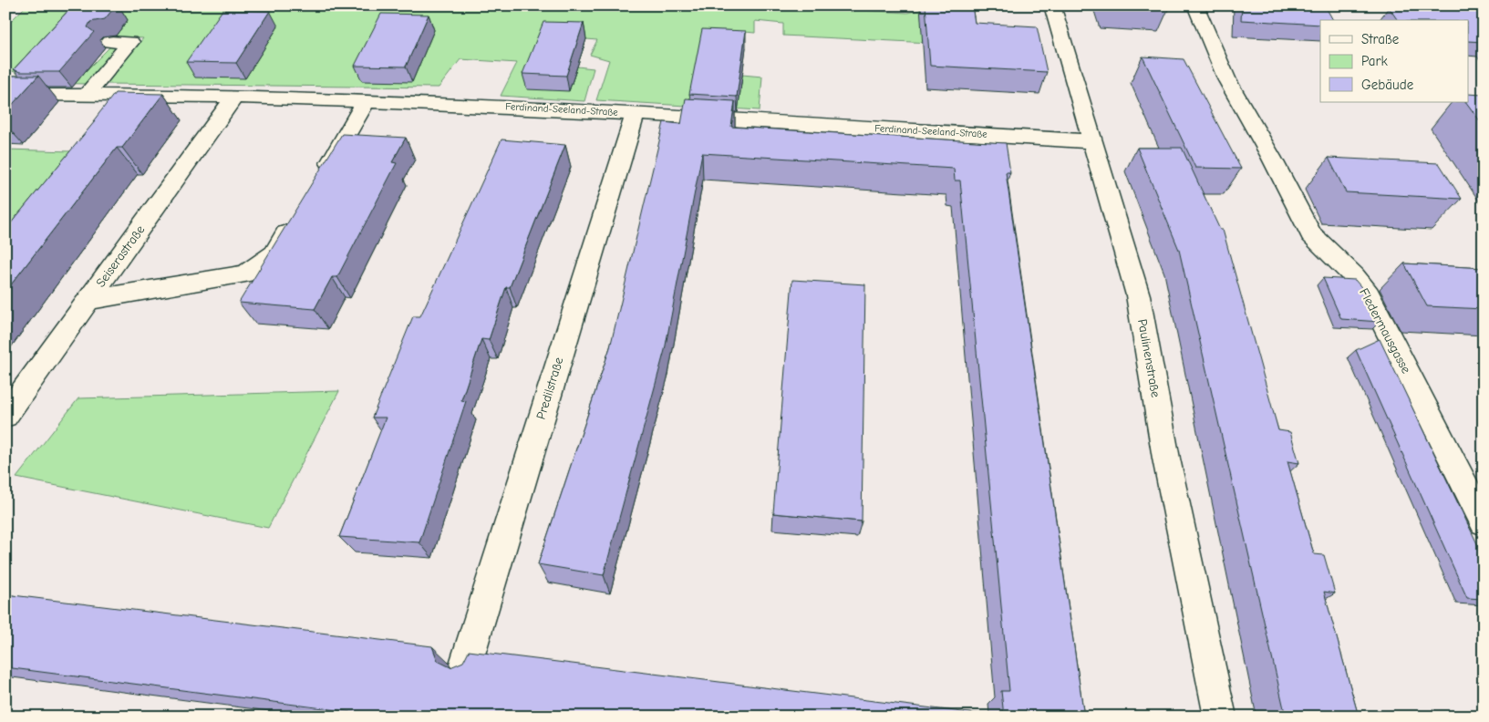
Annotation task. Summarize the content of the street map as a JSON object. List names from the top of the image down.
{
  "streets": {
    "street": [
      "Ferdinand-Seeland-Straße",
      "Seiserastraße",
      "Fledermausgasse",
      "Paulinenstraße",
      "Predilstraße"
    ]
  },
  "crossings": [
    ["Ferdinand-Seeland-Straße", "Seiserastraße"],
    ["Ferdinand-Seeland-Straße", "Paulinenstraße"],
    ["Ferdinand-Seeland-Straße", "Predilstraße"]
  ],
  "legend": ["Straße", "Park", "Gebäude"]
}
